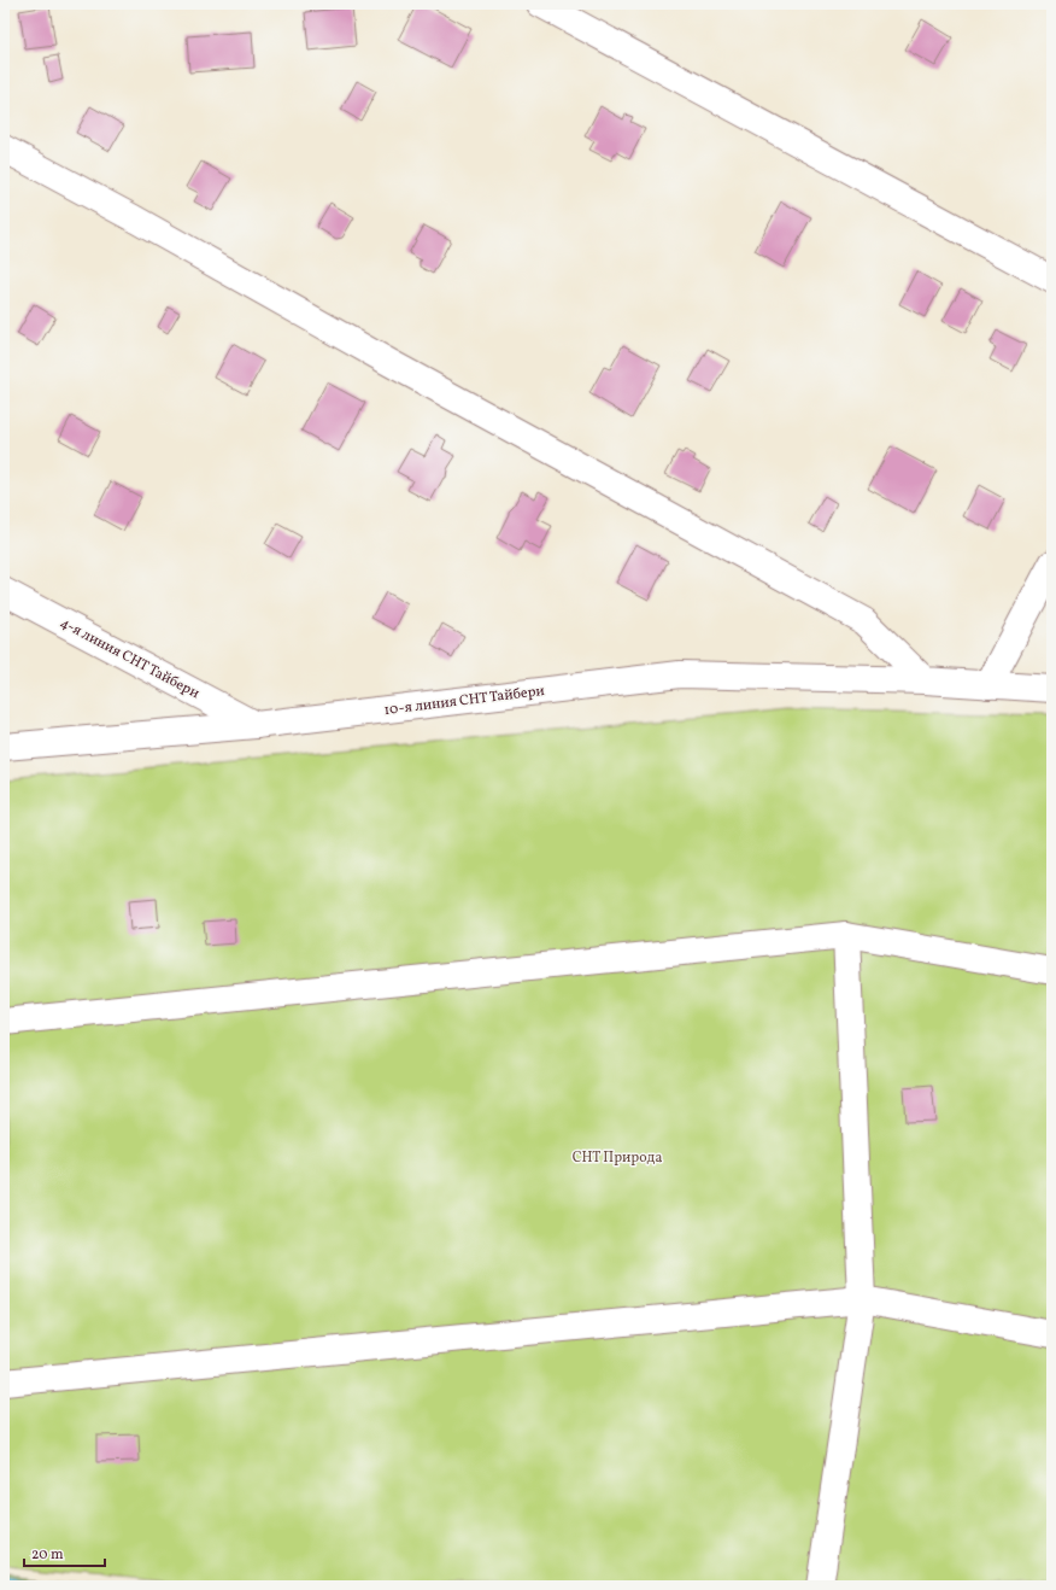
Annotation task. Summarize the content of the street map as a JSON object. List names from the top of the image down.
{
  "streets": {
    "street": ["4-я линия СНТ Тайбери", "10-я линия СНТ Тайбери"]
  },
  "crossings": [
    ["4-я линия СНТ Тайбери", "10-я линия СНТ Тайбери"]
  ],
  "parks": ["СНТ Природа"],
  "scale_bar": "20 m"
}
